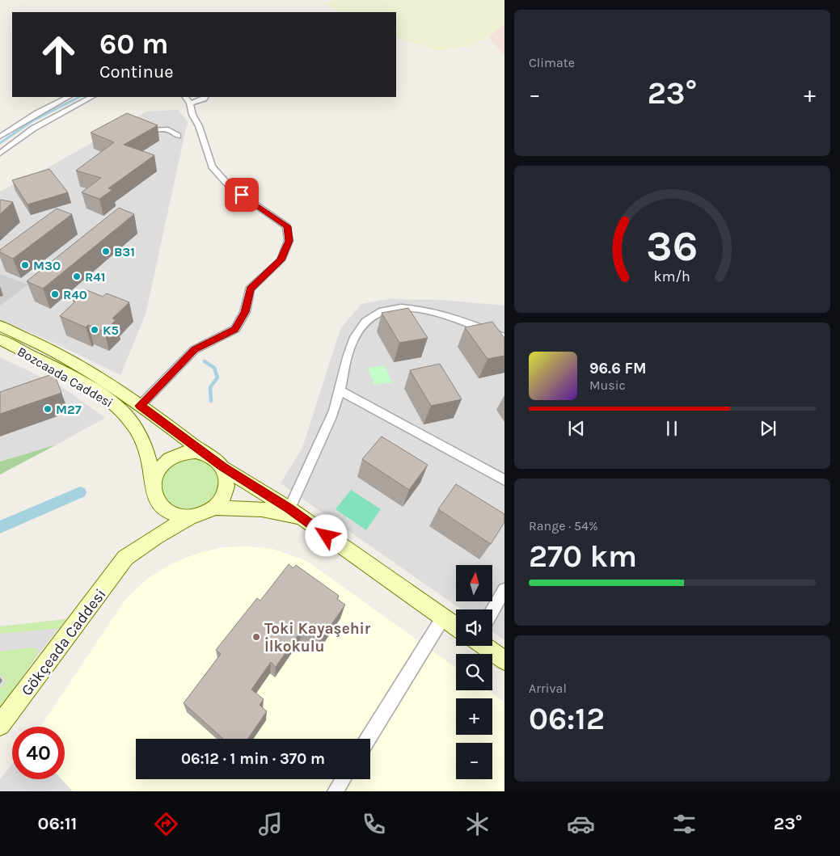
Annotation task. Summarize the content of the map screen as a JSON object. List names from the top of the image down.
{
  "streets": {
    "street": ["Bozcaada Caddesi", "Gökçeada Caddesi"]
  },
  "crossings": [
    ["Bozcaada Caddesi", "Gökçeada Caddesi"]
  ],
  "places": [
    "B31",
    "M30",
    "R41",
    "R40",
    "K5",
    "M27",
    "Toki Kayaşehir İlkokulu"
  ],
  "north": "top",
  "page": {
    "tile": [
      "Climate",
      ["Range · 54%", "270 km"],
      ["Arrival", "06:12"]
    ],
    "turn": ["60 m", "Continue"],
    "heat": ["−", "23°", "+"],
    "song": ["96.6 FM", "Music"],
    "map_buttons": ["+", "−"],
    "limit": "40",
    "trip": "06:12 · 1 min · 370 m",
    "tabs": ["06:11", "23°"],
    "gauge": ["36", "km/h"]
  }
}
